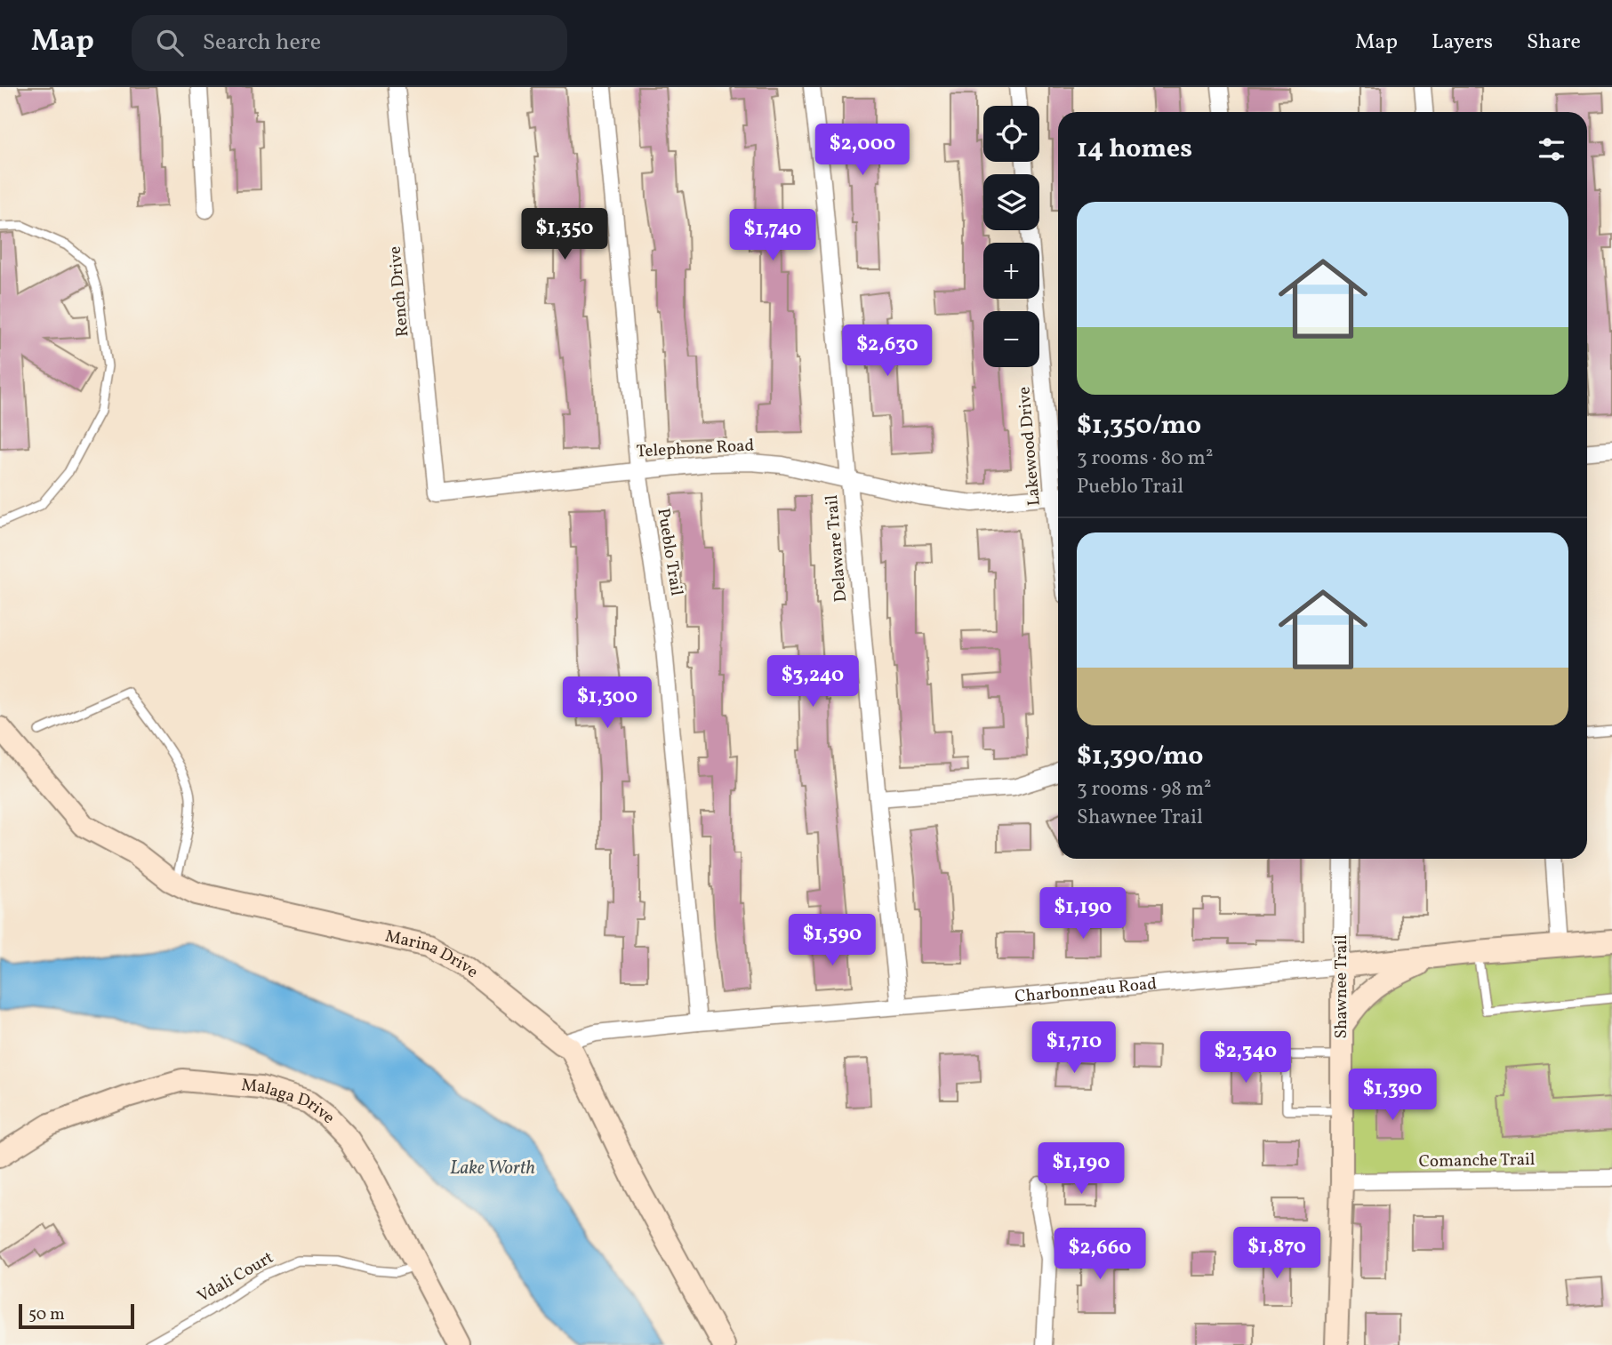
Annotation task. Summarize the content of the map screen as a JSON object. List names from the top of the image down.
{
  "streets": {
    "street": [
      "Rench Drive",
      "Lakewood Drive",
      "Telephone Road",
      "Delaware Trail",
      "Pueblo Trail",
      "Marina Drive",
      "Shawnee Trail",
      "Charbonneau Road",
      "Malaga Drive",
      "Comanche Trail"
    ],
    "lane": ["Vdali Court"]
  },
  "crossings": [
    ["Rench Drive", "Telephone Road"],
    ["Telephone Road", "Delaware Trail"],
    ["Telephone Road", "Pueblo Trail"],
    ["Delaware Trail", "Charbonneau Road"],
    ["Pueblo Trail", "Charbonneau Road"],
    ["Marina Drive", "Charbonneau Road"],
    ["Shawnee Trail", "Charbonneau Road"],
    ["Shawnee Trail", "Comanche Trail"],
    ["Malaga Drive", "Vdali Court"]
  ],
  "water": ["Lake Worth"],
  "scale_bar": "50 m",
  "page": {
    "header": "Map",
    "search": "Search here",
    "nav": ["Map", "Layers", "Share"],
    "map_buttons": ["+", "−"],
    "heading": "14 homes",
    "price": [
      "$2,000",
      "$1,350",
      "$1,740",
      "$2,630",
      "$3,240",
      "$1,300",
      "$1,190",
      "$1,590",
      "$1,710",
      "$2,340",
      "$1,390",
      "$1,190",
      "$1,870",
      "$2,660"
    ],
    "list": [
      {
        "name": "$1,350/mo",
        "note": "3 rooms · 80 m² · Pueblo Trail"
      },
      {
        "name": "$1,390/mo",
        "note": "3 rooms · 98 m² · Shawnee Trail"
      }
    ],
    "scale": "50 m"
  }
}
